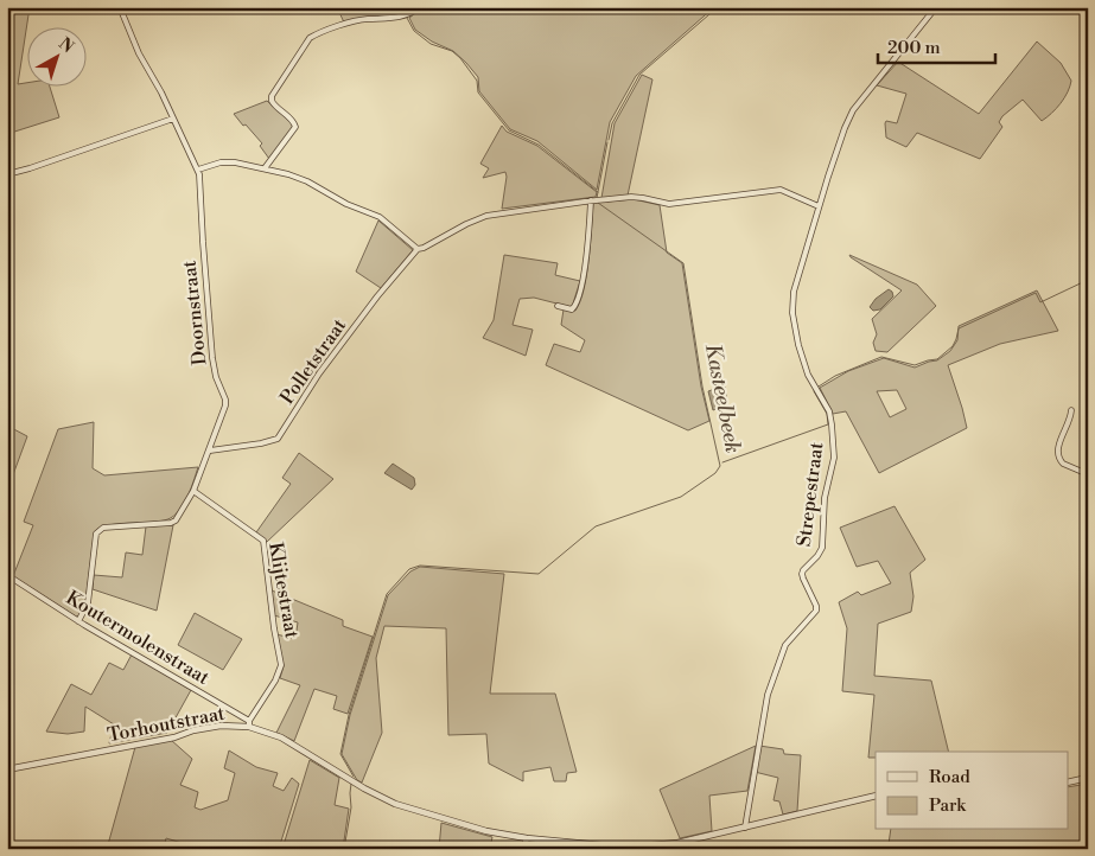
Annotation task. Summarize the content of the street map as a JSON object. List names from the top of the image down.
{
  "streets": {
    "street": [
      "Doornstraat",
      "Polletstraat",
      "Strepestraat",
      "Klijtestraat",
      "Koutermolenstraat",
      "Torhoutstraat"
    ]
  },
  "crossings": [
    ["Doornstraat", "Polletstraat"],
    ["Doornstraat", "Klijtestraat"],
    ["Doornstraat", "Koutermolenstraat"],
    ["Polletstraat", "Strepestraat"],
    ["Strepestraat", "Torhoutstraat"],
    ["Klijtestraat", "Koutermolenstraat"],
    ["Klijtestraat", "Torhoutstraat"],
    ["Koutermolenstraat", "Torhoutstraat"]
  ],
  "water": ["Kasteelbeek"],
  "legend": ["Road", "Park"],
  "scale_bar": "200 m",
  "north": "top right"
}
